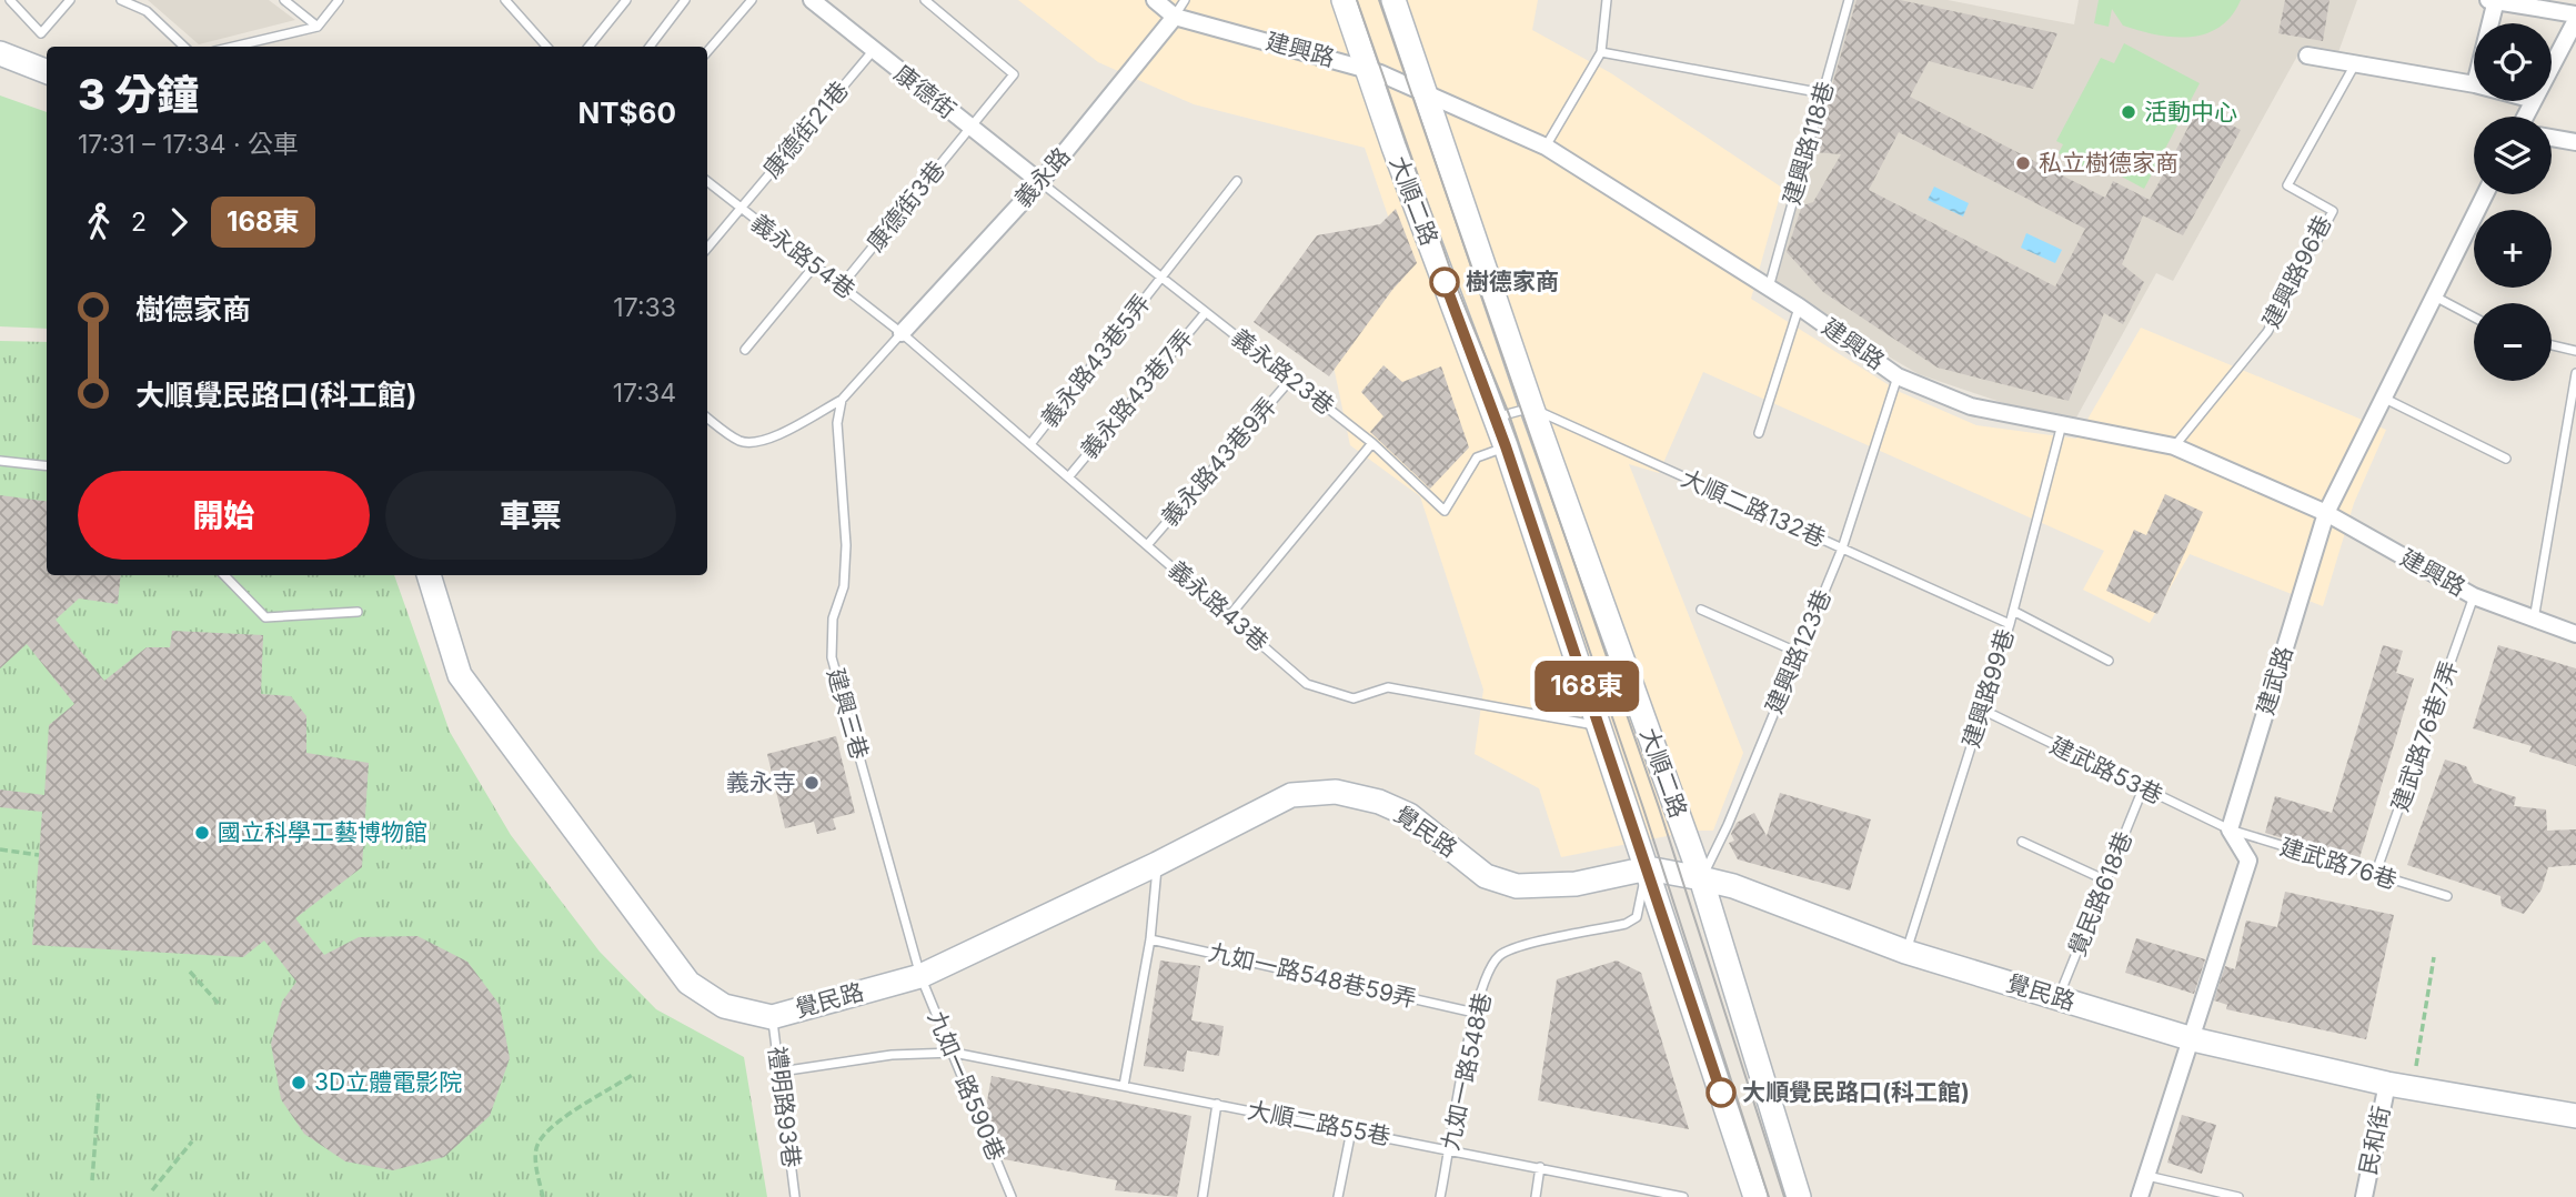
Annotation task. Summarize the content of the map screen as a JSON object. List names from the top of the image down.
{
  "streets": {
    "street": [
      "建興路",
      "康德街",
      "義永路",
      "大順二路",
      "建武路",
      "覺民路",
      "民和街"
    ],
    "lane": [
      "康德街21巷",
      "建興路118巷",
      "康德街3巷",
      "義永路54巷",
      "建興路96巷",
      "義永路43巷5弄",
      "義永路23巷",
      "義永路43巷7弄",
      "義永路43巷9弄",
      "大順二路132巷",
      "義永路43巷",
      "建興路123巷",
      "建興路99巷",
      "建興三巷",
      "建武路76巷7弄",
      "建武路53巷",
      "建武路76巷",
      "覺民路618巷",
      "九如一路548巷59弄",
      "九如一路548巷",
      "九如一路590巷",
      "禮明路93巷",
      "大順二路55巷"
    ]
  },
  "crossings": [
    ["建興路", "建興路118巷"],
    ["建興路", "義永路"],
    ["建興路", "大順二路"],
    ["建興路", "建興路96巷"],
    ["建興路", "建興路123巷"],
    ["建興路", "建武路"],
    ["建興路", "建興路99巷"],
    ["建興路", "建武路76巷7弄"],
    ["康德街", "康德街21巷"],
    ["康德街", "義永路"],
    ["康德街", "康德街3巷"],
    ["康德街", "義永路23巷"],
    ["康德街21巷", "義永路54巷"],
    ["義永路", "義永路54巷"],
    ["義永路", "義永路23巷"],
    ["義永路", "義永路43巷"],
    ["大順二路", "義永路23巷"],
    ["大順二路", "大順二路132巷"],
    ["大順二路", "義永路43巷"],
    ["大順二路", "建興路123巷"],
    ["大順二路", "覺民路"],
    ["大順二路", "九如一路548巷"],
    ["康德街3巷", "義永路54巷"],
    ["義永路54巷", "義永路43巷"],
    ["義永路43巷5弄", "義永路23巷"],
    ["義永路43巷5弄", "義永路43巷"],
    ["義永路23巷", "義永路43巷7弄"],
    ["義永路23巷", "義永路43巷9弄"],
    ["義永路43巷7弄", "義永路43巷"],
    ["義永路43巷9弄", "義永路43巷"],
    ["大順二路132巷", "建興路123巷"],
    ["大順二路132巷", "建興路99巷"],
    ["建興路123巷", "覺民路"],
    ["建武路", "建武路53巷"],
    ["建武路", "建武路76巷"],
    ["建興路99巷", "建武路53巷"],
    ["建興路99巷", "覺民路"],
    ["建興三巷", "覺民路"],
    ["建興三巷", "九如一路590巷"],
    ["建武路76巷7弄", "建武路76巷"],
    ["建武路53巷", "建武路76巷"],
    ["建武路53巷", "覺民路618巷"],
    ["覺民路", "覺民路618巷"],
    ["覺民路", "九如一路548巷"],
    ["覺民路", "九如一路590巷"],
    ["覺民路", "禮明路93巷"],
    ["覺民路", "民和街"],
    ["九如一路548巷59弄", "九如一路548巷"],
    ["九如一路548巷", "大順二路55巷"],
    ["九如一路590巷", "大順二路55巷"],
    ["禮明路93巷", "大順二路55巷"]
  ],
  "places": [
    "活動中心",
    "私立樹德家商",
    "樹德家商",
    "義永寺",
    "國立科學工藝博物館",
    "3D立體電影院",
    "大順覺民路口(科工館)"
  ],
  "lines": ["bus line 168東"],
  "page": {
    "on_map": "168東",
    "map_buttons": ["+", "−"],
    "heading": ["3 分鐘", "17:31 – 17:34 · 公車", "NT$60"],
    "legs": ["2", "168東"],
    "list": [
      {
        "name": "樹德家商",
        "value": "17:33"
      },
      {
        "name": "大順覺民路口(科工館)",
        "value": "17:34"
      }
    ],
    "buttons": ["開始", "車票"]
  }
}
